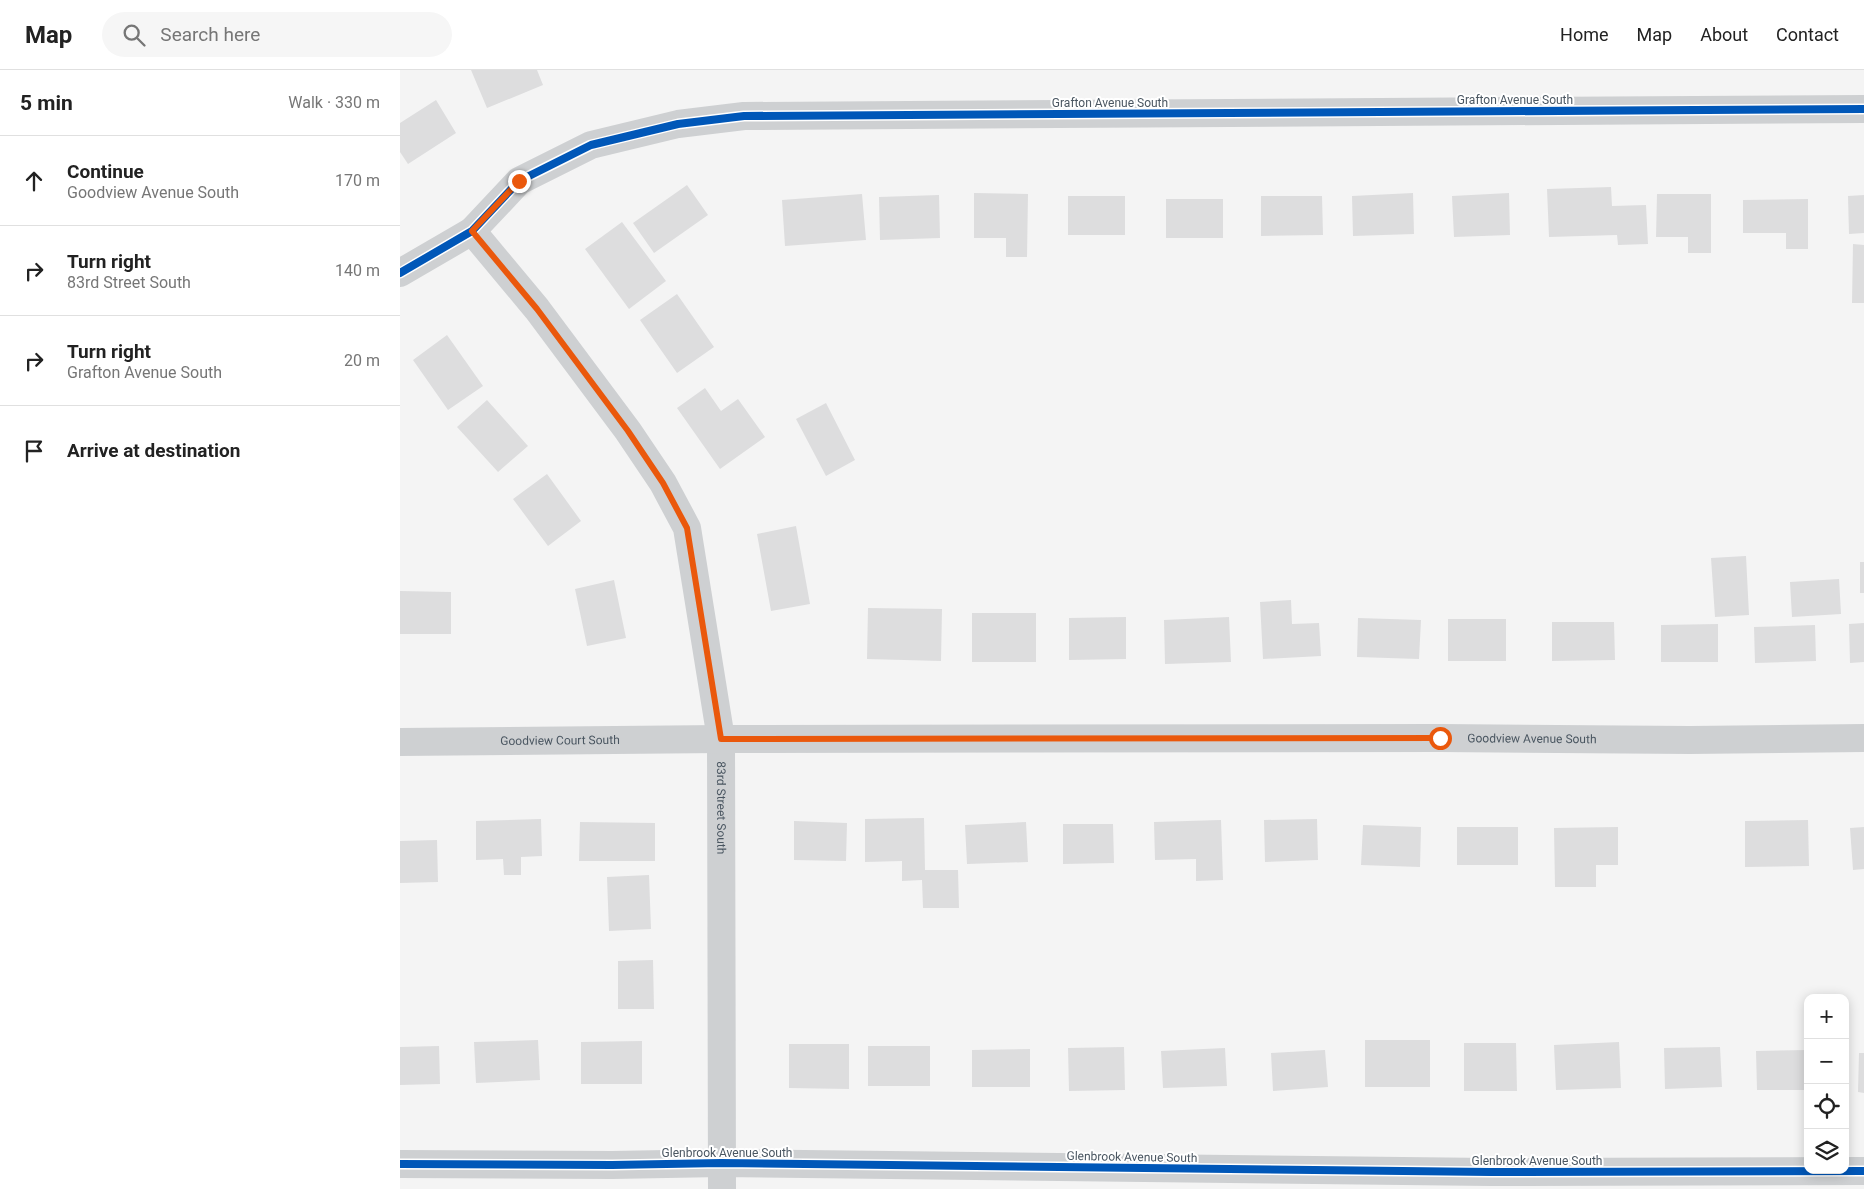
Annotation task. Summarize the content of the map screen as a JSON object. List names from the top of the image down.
{
  "streets": {
    "street": [
      "Grafton Avenue South",
      "Goodview Avenue South",
      "Goodview Court South",
      "83rd Street South",
      "Glenbrook Avenue South"
    ]
  },
  "crossings": [
    ["Grafton Avenue South", "83rd Street South"],
    ["Goodview Avenue South", "Goodview Court South"],
    ["Goodview Avenue South", "83rd Street South"],
    ["Goodview Court South", "83rd Street South"],
    ["83rd Street South", "Glenbrook Avenue South"]
  ],
  "page": {
    "header": "Map",
    "search": "Search here",
    "nav": [
      "Home",
      "Map",
      "About",
      "Contact"
    ],
    "heading": ["5 min", "Walk · 330 m"],
    "list": [
      ["Continue", "Goodview Avenue South", "170 m"],
      ["Turn right", "83rd Street South", "140 m"],
      ["Turn right", "Grafton Avenue South", "20 m"],
      "Arrive at destination"
    ],
    "map_buttons": ["+", "−"]
  }
}
